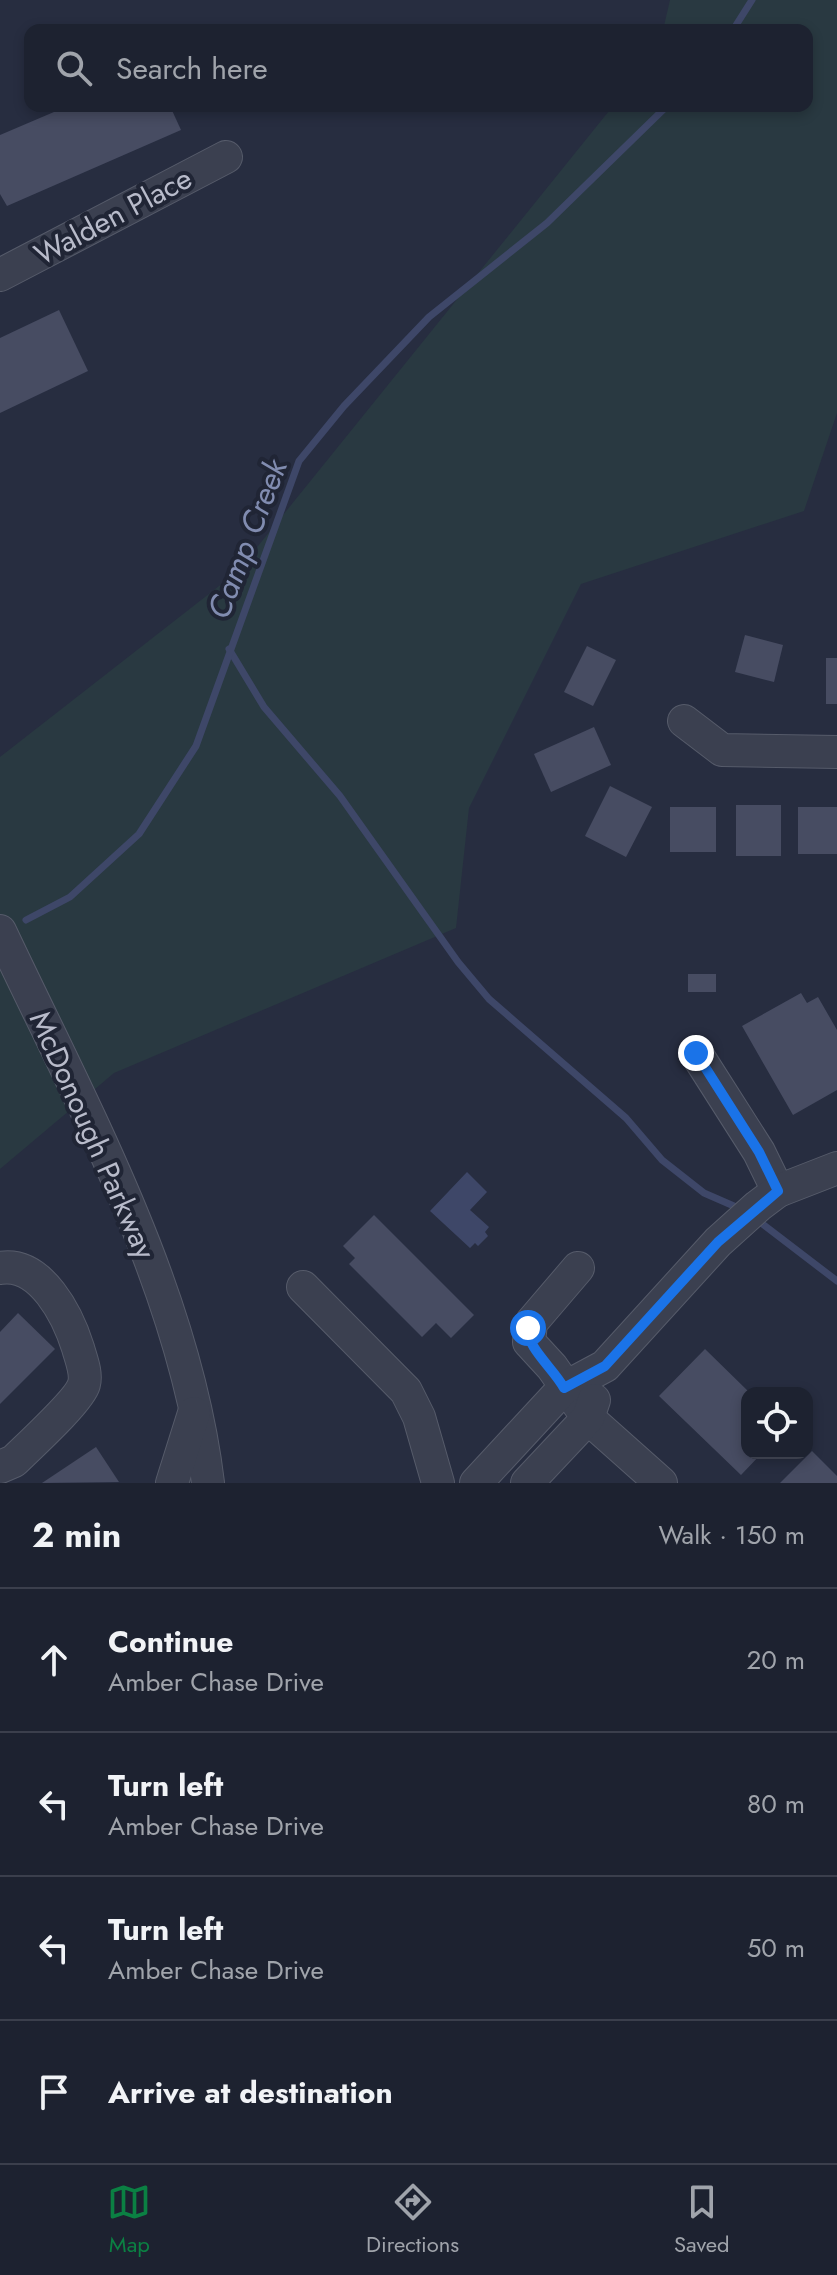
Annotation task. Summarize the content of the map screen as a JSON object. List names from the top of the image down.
{
  "streets": {
    "street": ["Walden Place", "McDonough Parkway"]
  },
  "water": ["Camp Creek"],
  "page": {
    "search": "Search here",
    "heading": ["2 min", "Walk · 150 m"],
    "list": [
      ["Continue", "Amber Chase Drive", "20 m"],
      ["Turn left", "Amber Chase Drive", "80 m"],
      ["Turn left", "Amber Chase Drive", "50 m"],
      "Arrive at destination"
    ],
    "nav": ["Map", "Directions", "Saved"]
  }
}
